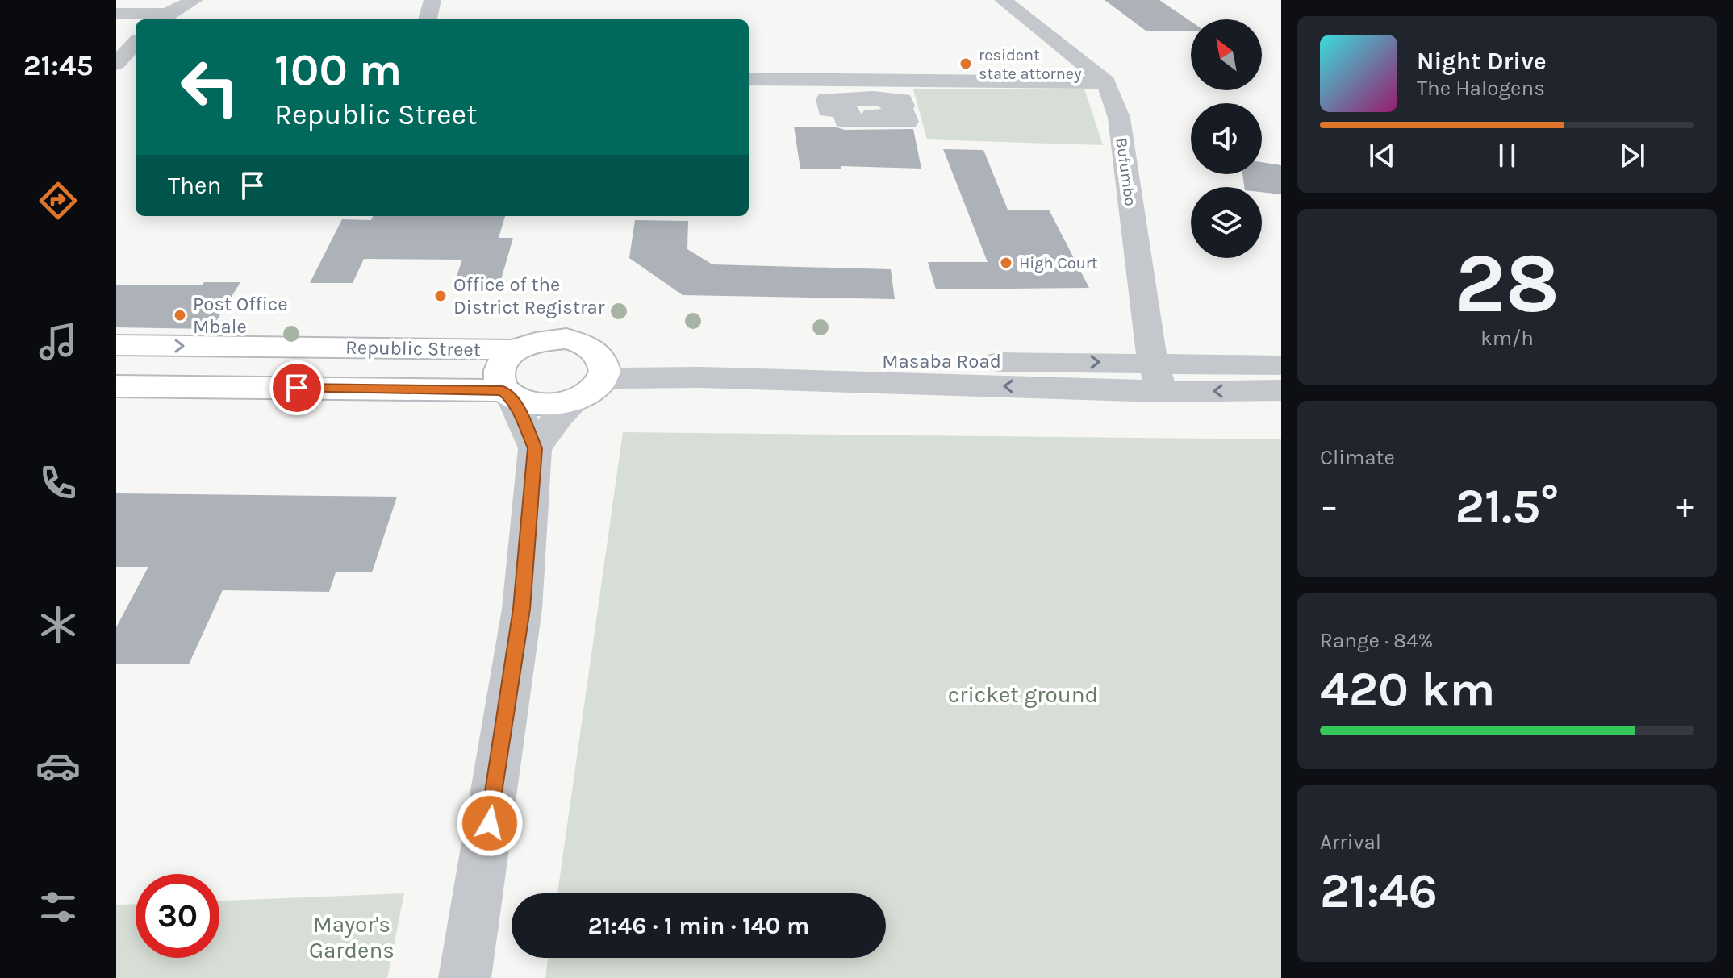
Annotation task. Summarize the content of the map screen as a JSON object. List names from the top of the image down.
{
  "streets": {
    "main road": ["Republic Street"],
    "street": ["Bufumbo"]
  },
  "parks": ["cricket ground", "Mayor's Gardens"],
  "places": [
    "resident state attorney",
    "High Court",
    "Office of the District Registrar",
    "Post Office Mbale"
  ],
  "north": "top left",
  "page": {
    "tabs": "21:45",
    "turn": ["100 m", "Republic Street"],
    "song": ["Night Drive", "The Halogens"],
    "then": "Then",
    "tile": [
      ["28", "km/h"],
      "Climate",
      ["Range · 84%", "420 km"],
      ["Arrival", "21:46"]
    ],
    "heat": ["−", "21.5°", "+"],
    "limit": "30",
    "trip": "21:46 · 1 min · 140 m"
  }
}
